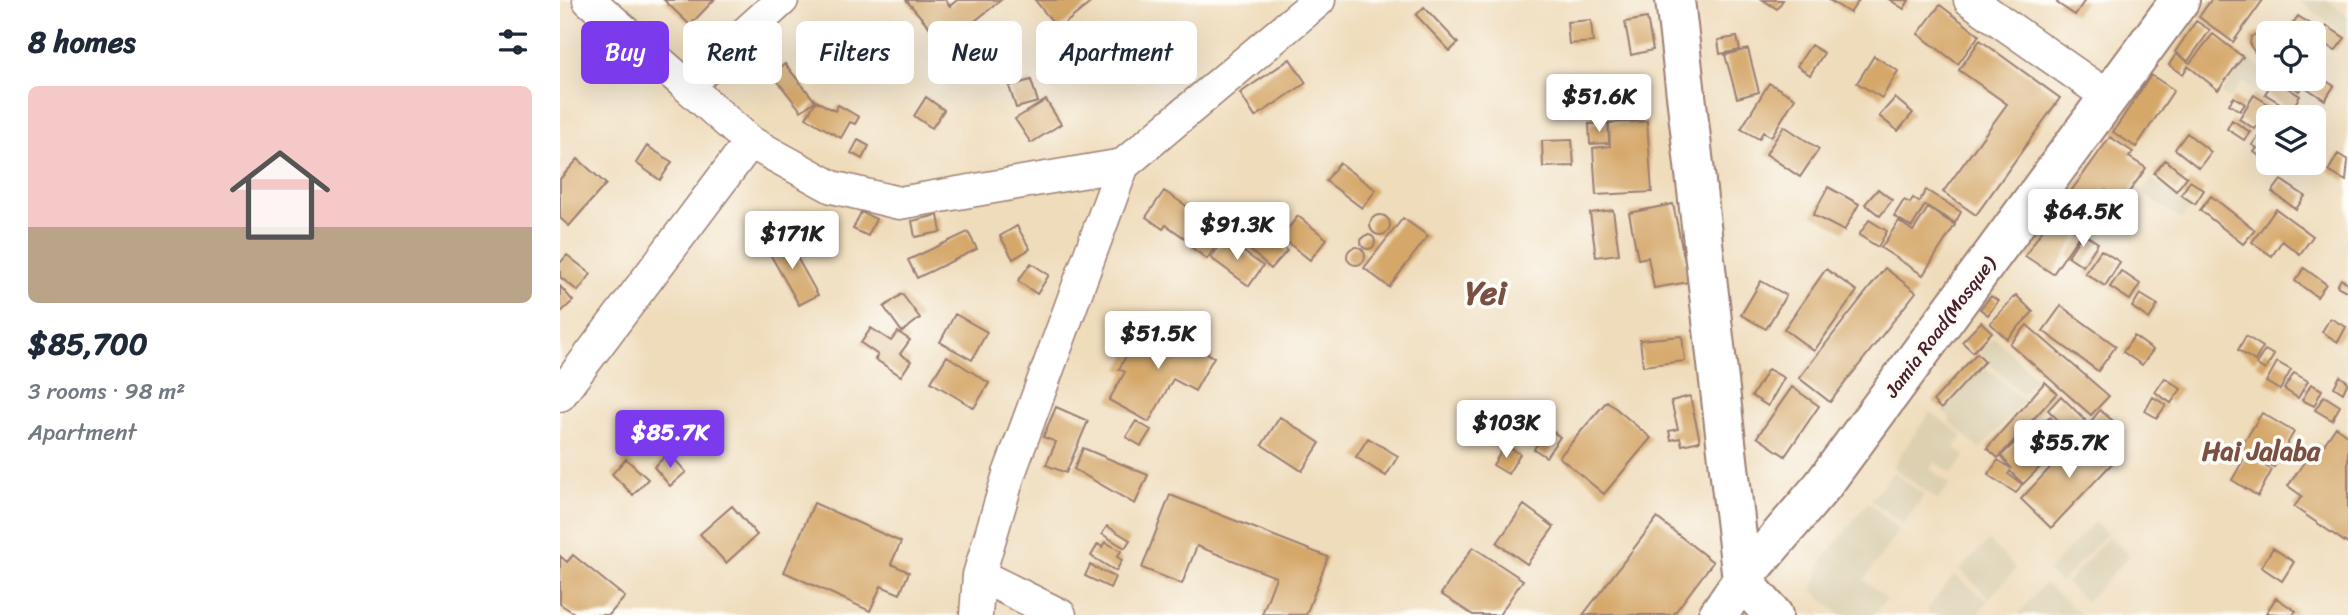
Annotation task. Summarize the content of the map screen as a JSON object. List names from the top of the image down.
{
  "streets": {
    "street": ["Jamia Road(Mosque)"]
  },
  "districts": ["Yei", "Hai Jalaba"],
  "page": {
    "heading": "8 homes",
    "chip": [
      "Buy",
      "Rent",
      "Filters",
      "New",
      "Apartment"
    ],
    "price": [
      "$51.6K",
      "$64.5K",
      "$91.3K",
      "$171K",
      "$51.5K",
      "$103K",
      "$85.7K",
      "$55.7K"
    ],
    "list": [
      {
        "name": "$85,700",
        "note": "3 rooms · 98 m² · Apartment"
      }
    ]
  }
}
